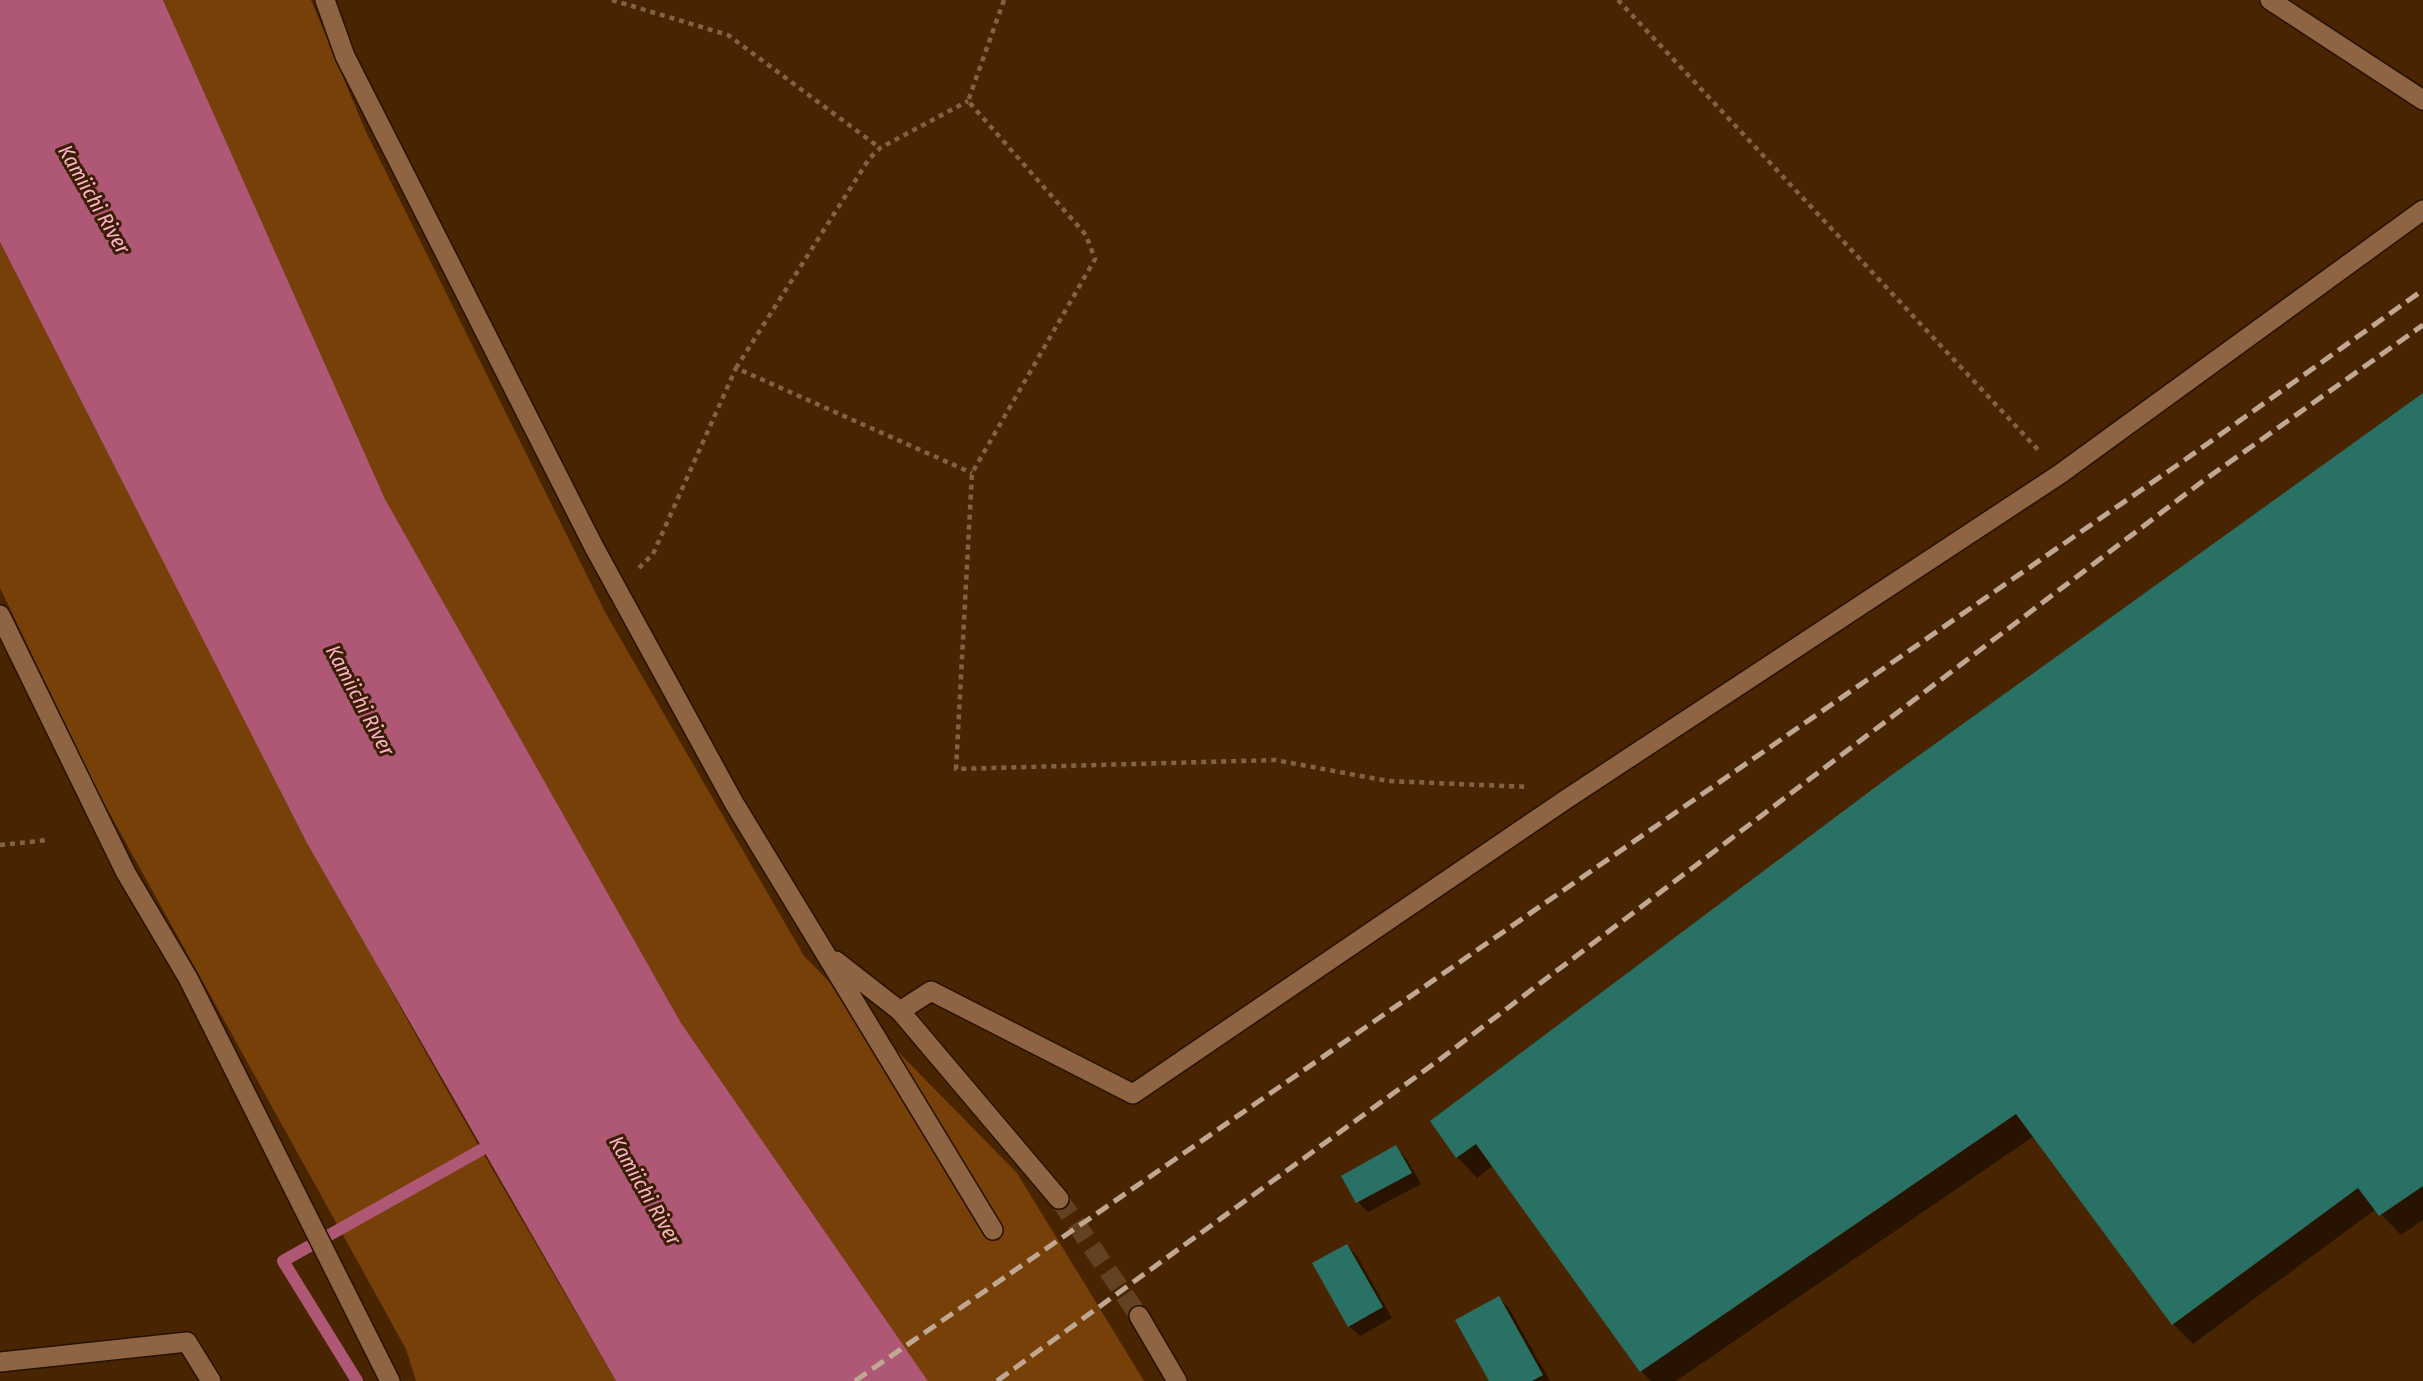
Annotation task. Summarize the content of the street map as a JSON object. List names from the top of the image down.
{
  "water": ["Kamiichi River"]
}
